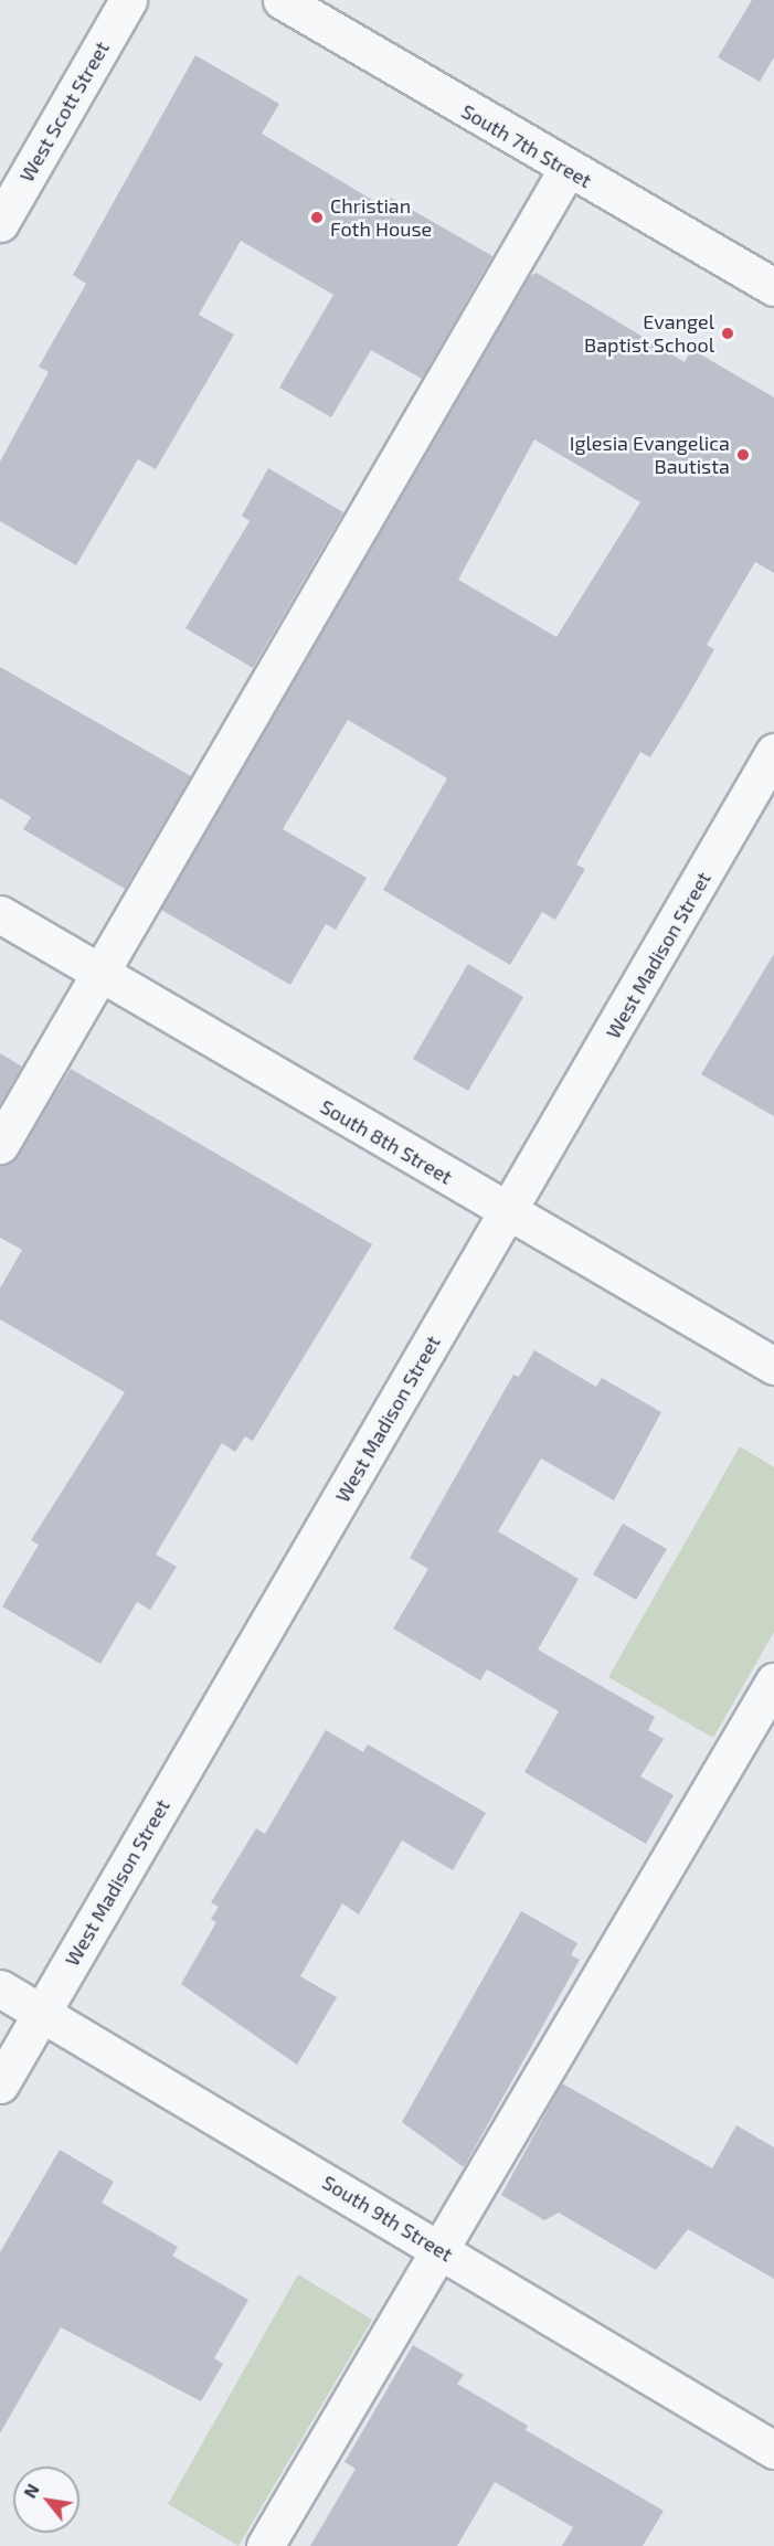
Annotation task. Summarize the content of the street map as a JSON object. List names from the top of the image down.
{
  "streets": {
    "street": [
      "West Scott Street",
      "South 7th Street",
      "West Madison Street",
      "South 8th Street",
      "South 9th Street"
    ]
  },
  "crossings": [
    ["West Madison Street", "South 8th Street"],
    ["West Madison Street", "South 9th Street"]
  ],
  "places": ["Christian Foth House", "Evangel Baptist School", "Iglesia Evangelica Bautista"],
  "north": "top left"
}
